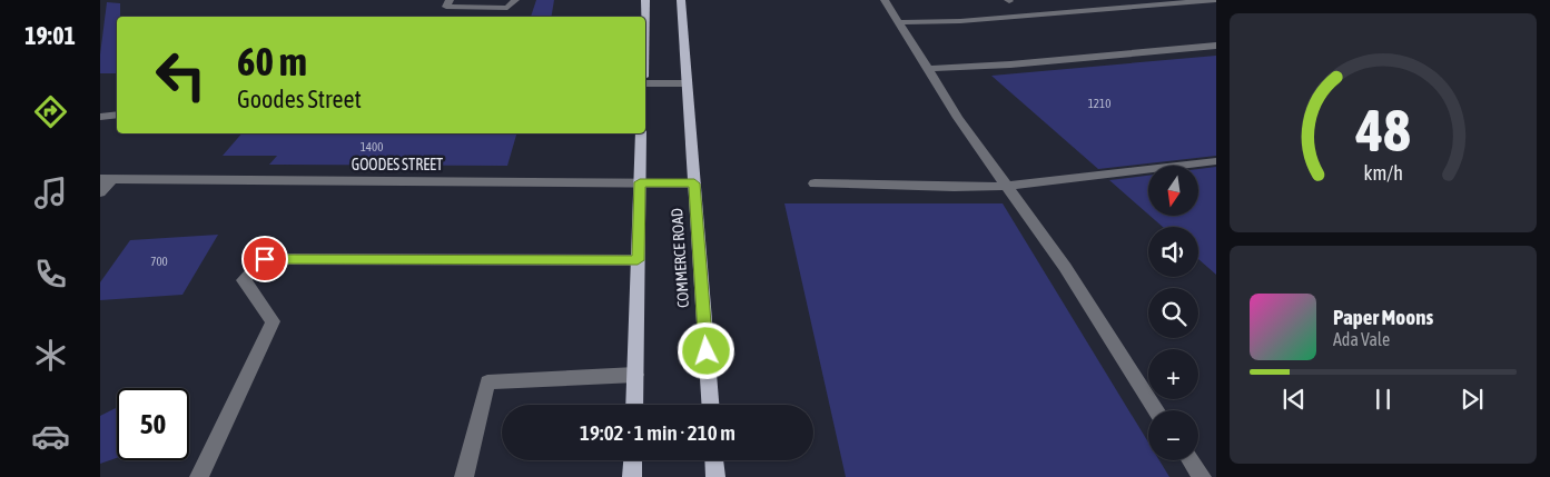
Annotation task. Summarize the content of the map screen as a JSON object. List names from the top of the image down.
{
  "streets": {
    "main road": ["COMMERCE ROAD"],
    "street": ["GOODES STREET"]
  },
  "crossings": [
    ["GOODES STREET", "COMMERCE ROAD"]
  ],
  "house_numbers": ["1210", "1400", "700"],
  "north": "bottom",
  "page": {
    "tabs": "19:01",
    "turn": ["60 m", "Goodes Street"],
    "map_buttons": ["+", "−"],
    "song": ["Paper Moons", "Ada Vale"],
    "limit": "50",
    "trip": "19:02 · 1 min · 210 m",
    "gauge": ["48", "km/h"]
  }
}
